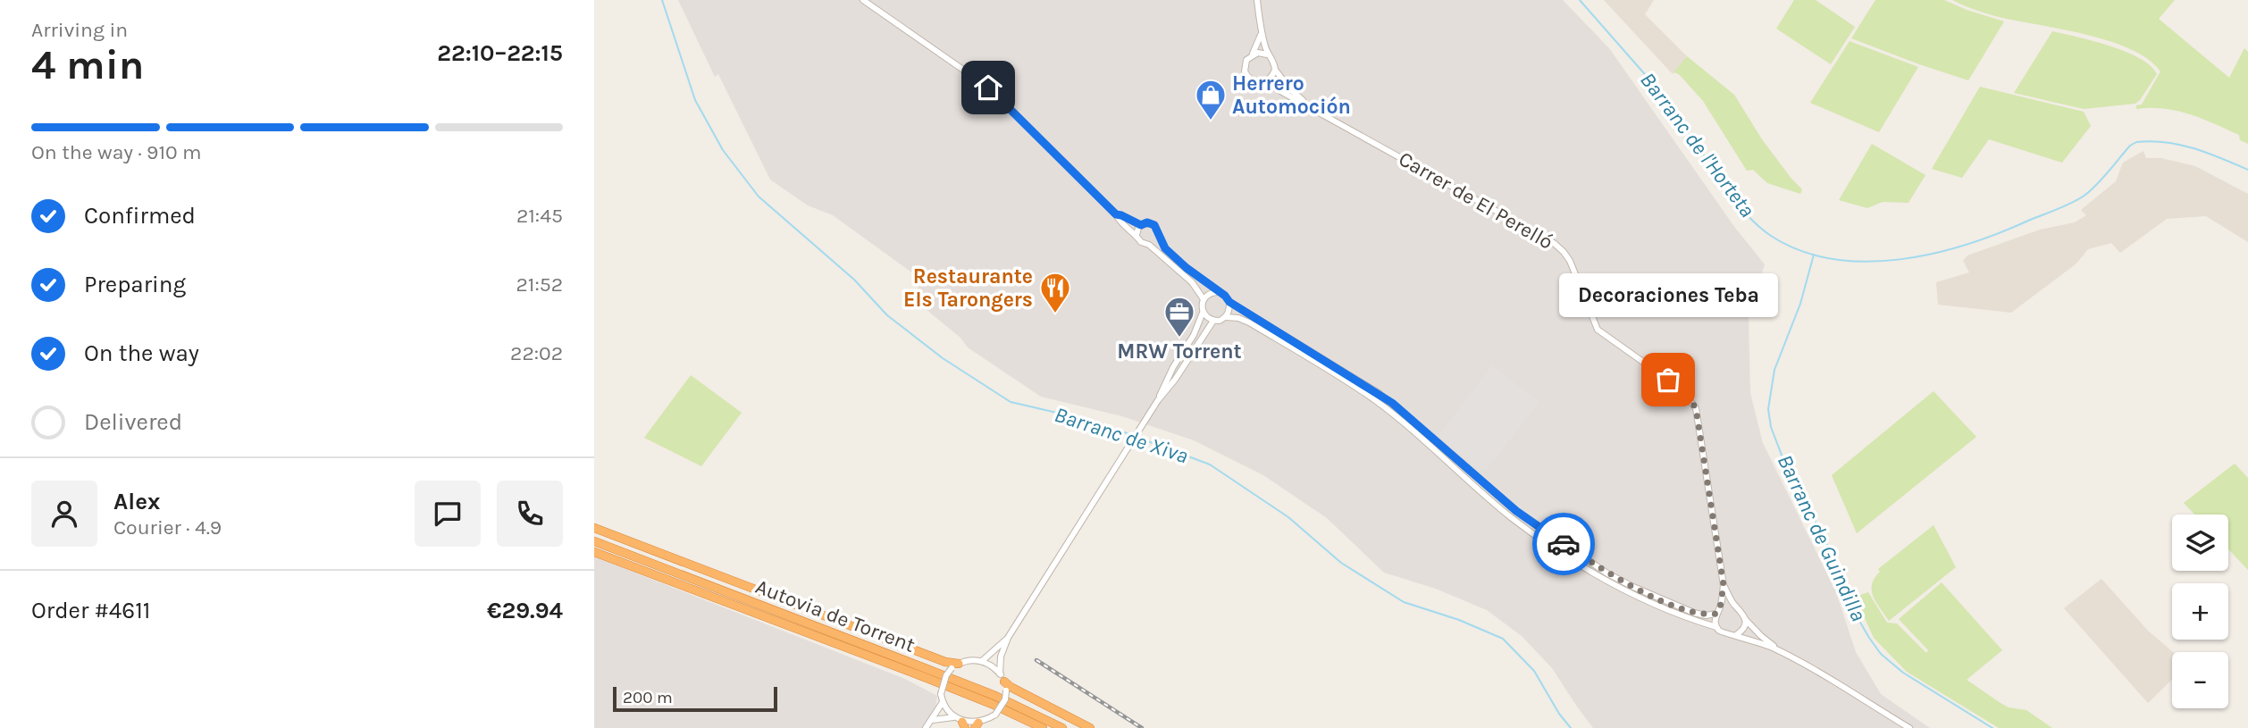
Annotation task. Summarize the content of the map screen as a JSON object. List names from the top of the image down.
{
  "streets": {
    "highway": ["Autovia de Torrent"],
    "street": ["Carrer de El Perelló"]
  },
  "water": ["Barranc de l'Horteta", "Barranc de Xiva", "Barranc de Guindilla"],
  "places": {
    "shop": ["Herrero Automoción"],
    "restaurant": ["Restaurante Els Tarongers"],
    "office": ["MRW Torrent"],
    "other": ["Decoraciones Teba"]
  },
  "scale_bar": "200 m",
  "page": {
    "heading": ["4 min", "Arriving in", "22:10–22:15"],
    "panel": [
      "Alex",
      "Courier · 4.9",
      "Order #4611",
      "€29.94"
    ],
    "bar": "On the way · 910 m",
    "list": [
      ["Confirmed", "21:45"],
      ["Preparing", "21:52"],
      ["On the way", "22:02"],
      "Delivered"
    ],
    "bubble": "Decoraciones Teba",
    "map_buttons": ["+", "−"],
    "scale": "200 m"
  }
}
